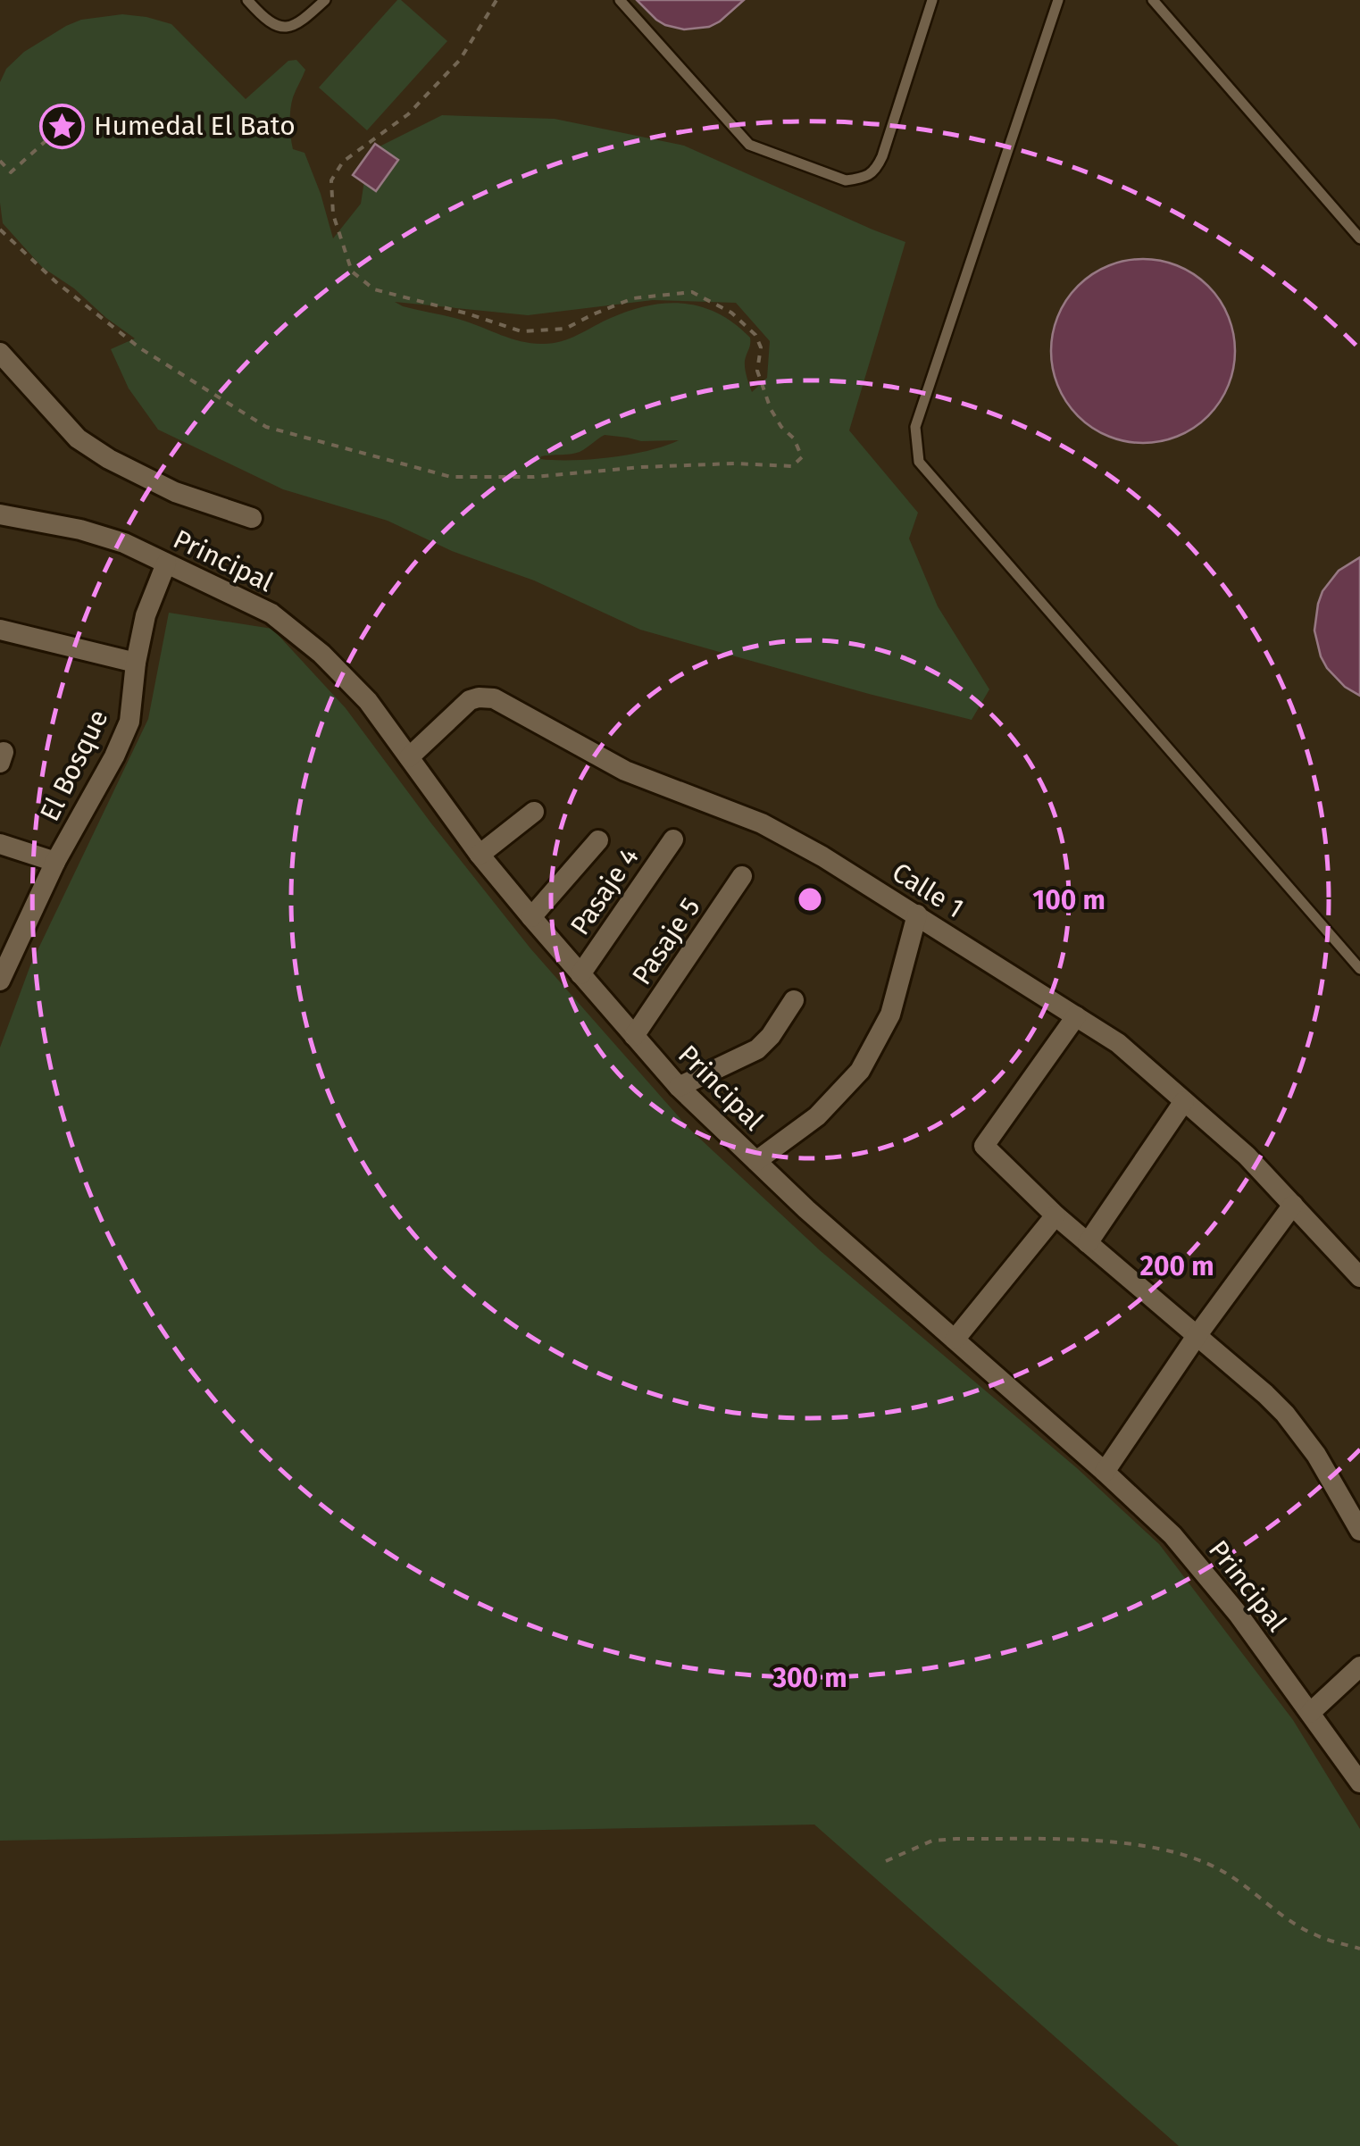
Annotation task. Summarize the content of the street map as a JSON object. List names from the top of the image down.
{
  "streets": {
    "street": [
      "Principal",
      "El Bosque",
      "Calle 1",
      "Pasaje 4",
      "Pasaje 5"
    ]
  },
  "crossings": [
    ["Principal", "El Bosque"],
    ["Principal", "Calle 1"],
    ["Principal", "Pasaje 4"],
    ["Principal", "Pasaje 5"]
  ],
  "places": {
    "place": ["Humedal El Bato"]
  },
  "rings": ["100 m", "200 m", "300 m"]
}
